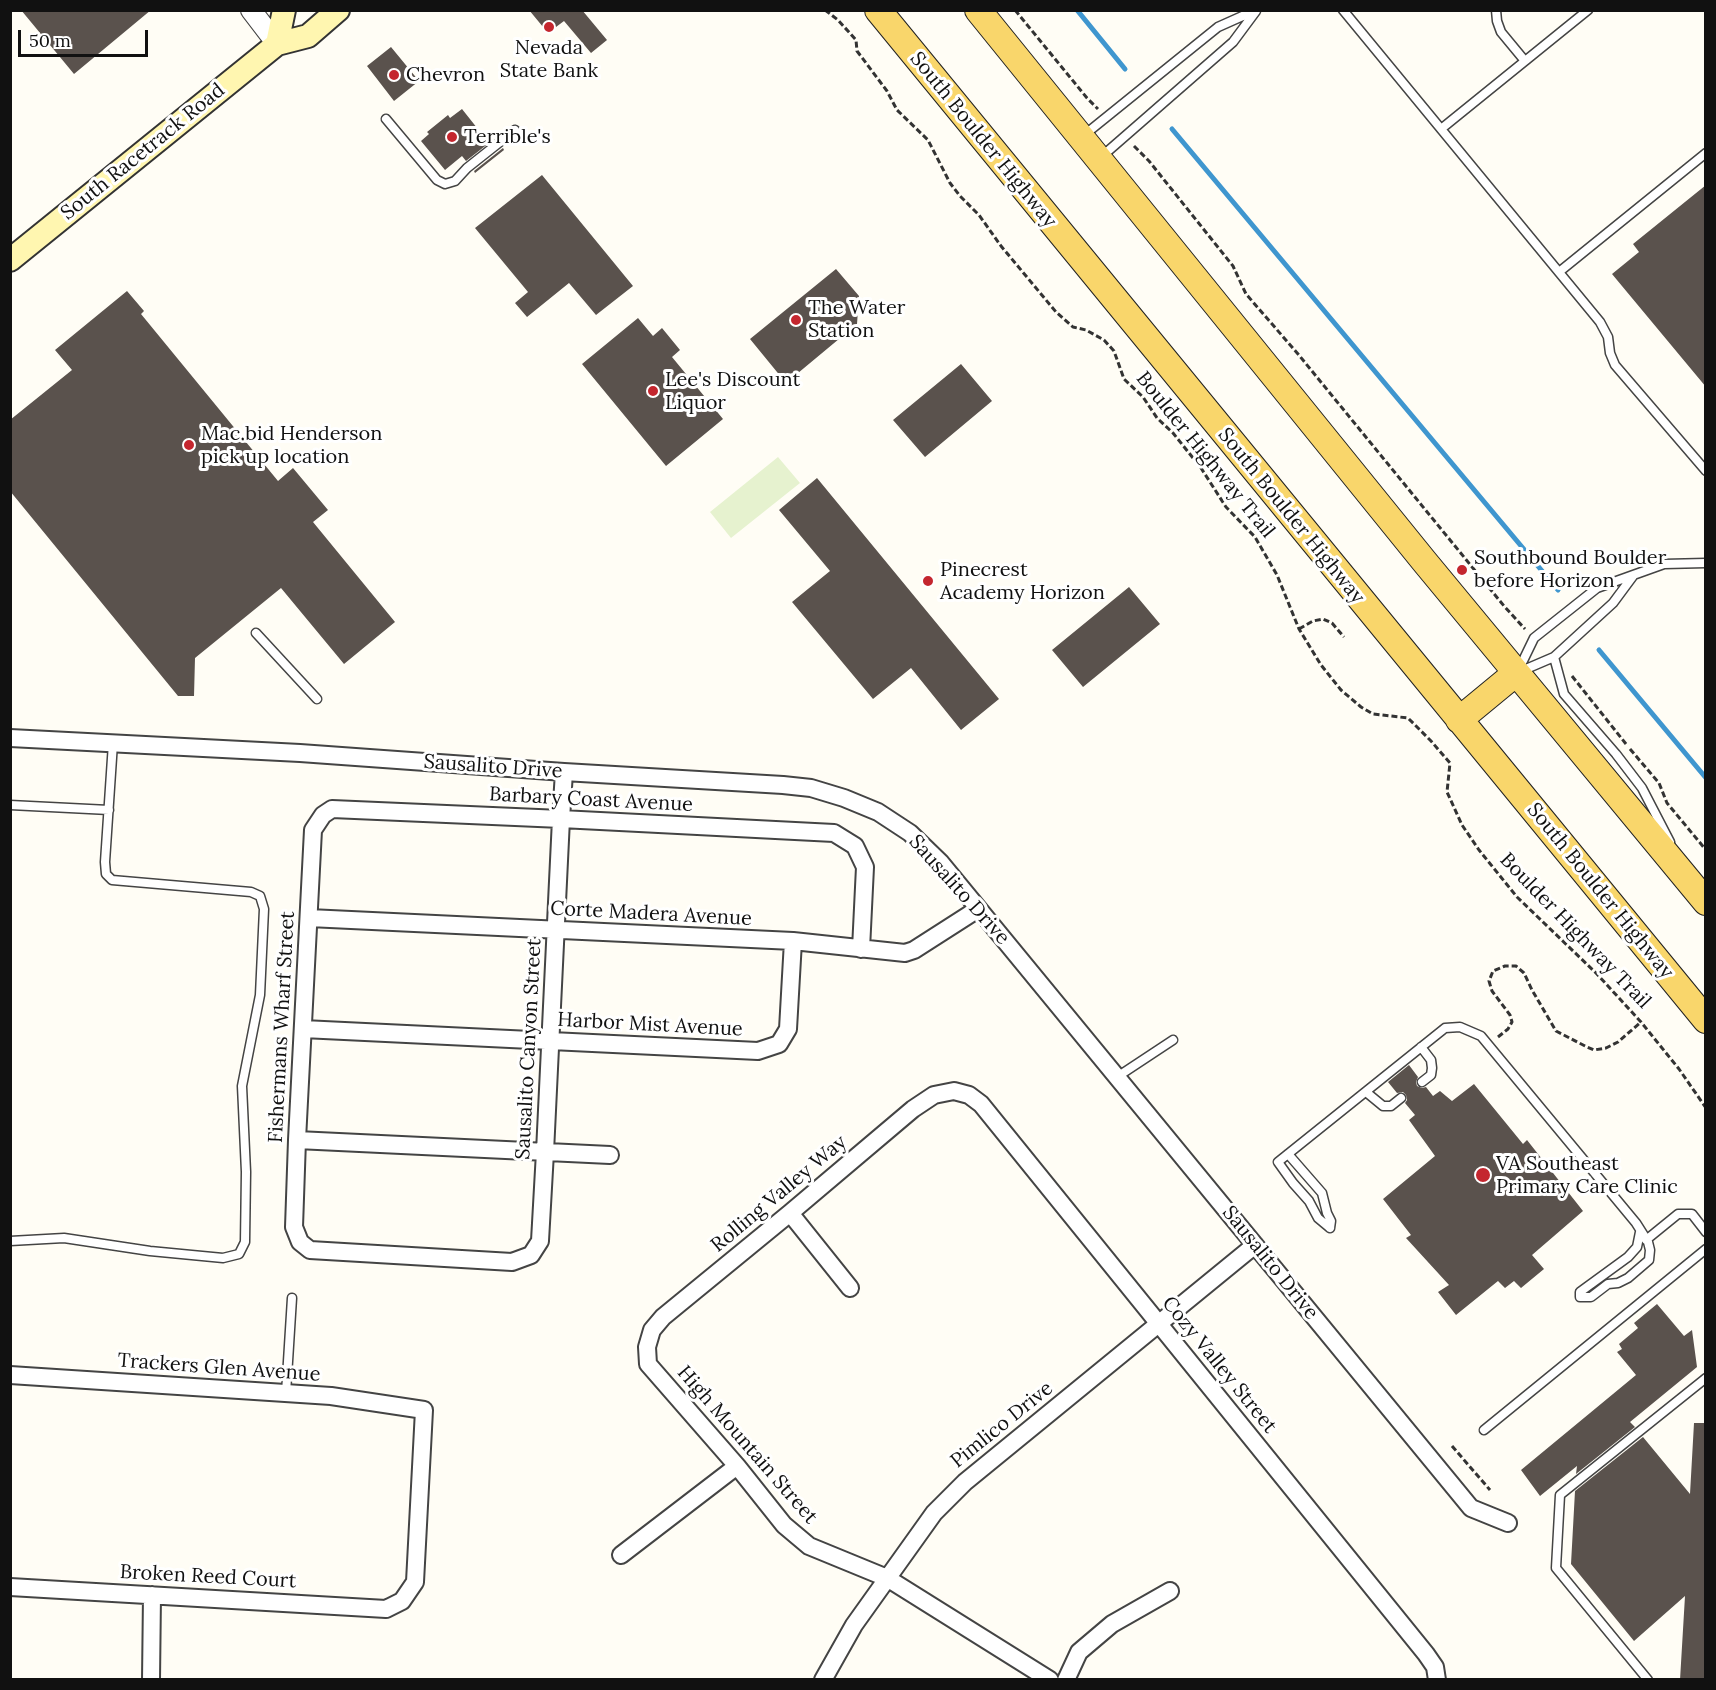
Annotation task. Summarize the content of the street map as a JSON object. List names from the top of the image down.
{
  "streets": {
    "main road": ["South Boulder Highway", "South Racetrack Road"],
    "street": [
      "Sausalito Drive",
      "Barbary Coast Avenue",
      "Corte Madera Avenue",
      "Harbor Mist Avenue",
      "Fishermans Wharf Street",
      "Sausalito Canyon Street",
      "Rolling Valley Way",
      "Cozy Valley Street",
      "Trackers Glen Avenue",
      "Pimlico Drive",
      "High Mountain Street",
      "Broken Reed Court"
    ],
    "path": ["Boulder Highway Trail"]
  },
  "crossings": [
    ["Sausalito Drive", "Corte Madera Avenue"],
    ["Sausalito Drive", "Sausalito Canyon Street"],
    ["Sausalito Drive", "Pimlico Drive"],
    ["Barbary Coast Avenue", "Corte Madera Avenue"],
    ["Barbary Coast Avenue", "Fishermans Wharf Street"],
    ["Barbary Coast Avenue", "Sausalito Canyon Street"],
    ["Corte Madera Avenue", "Harbor Mist Avenue"],
    ["Corte Madera Avenue", "Fishermans Wharf Street"],
    ["Corte Madera Avenue", "Sausalito Canyon Street"],
    ["Harbor Mist Avenue", "Fishermans Wharf Street"],
    ["Harbor Mist Avenue", "Sausalito Canyon Street"],
    ["Fishermans Wharf Street", "Sausalito Canyon Street"],
    ["Rolling Valley Way", "Cozy Valley Street"],
    ["Rolling Valley Way", "High Mountain Street"],
    ["Cozy Valley Street", "Pimlico Drive"],
    ["Trackers Glen Avenue", "Broken Reed Court"],
    ["Pimlico Drive", "High Mountain Street"]
  ],
  "places": [
    "Nevada State Bank",
    "Chevron",
    "Terrible's",
    "The Water Station",
    "Lee's Discount Liquor",
    "Mac.bid Henderson pick up location",
    "Southbound Boulder before Horizon",
    "Pinecrest Academy Horizon",
    "VA Southeast Primary Care Clinic"
  ],
  "scale_bar": "50 m"
}
